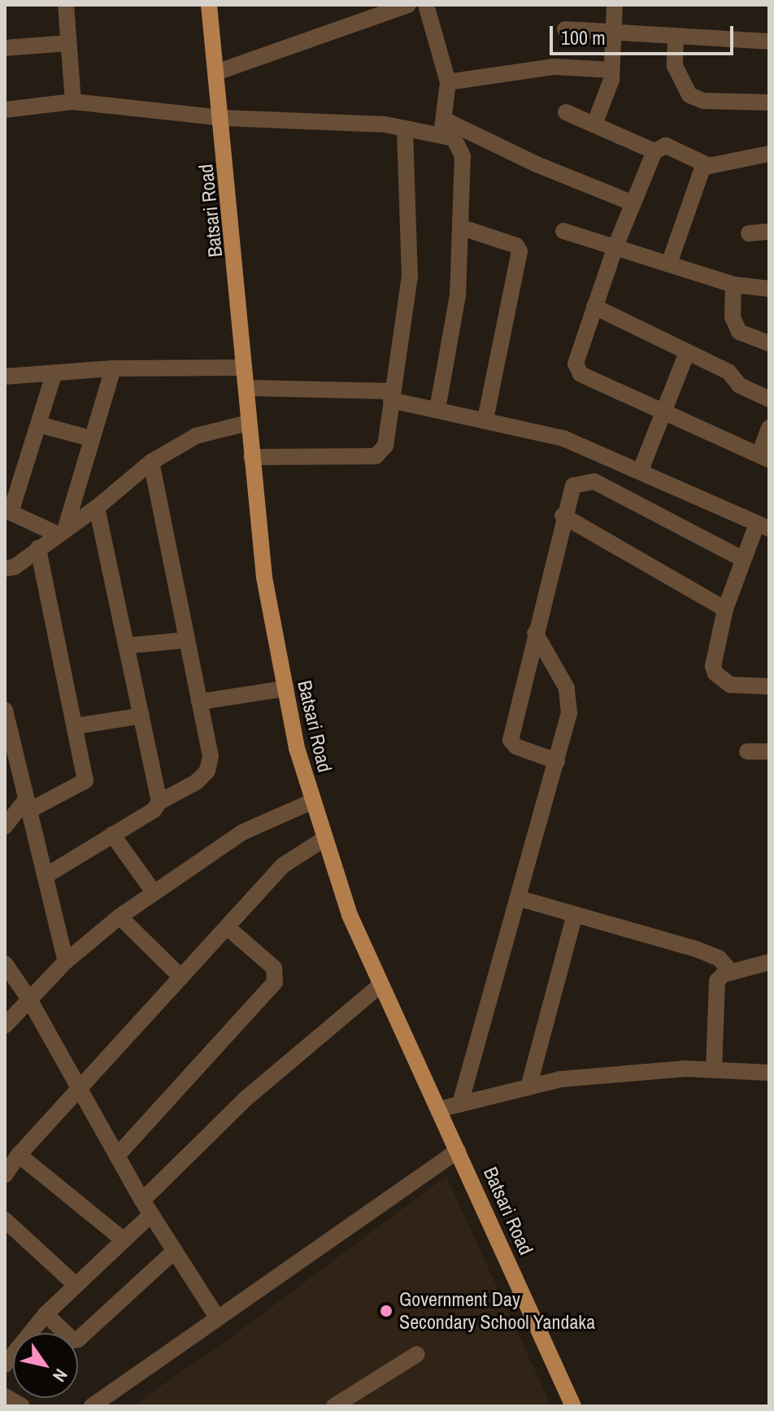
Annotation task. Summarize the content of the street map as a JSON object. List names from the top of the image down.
{
  "streets": {
    "main road": ["Batsari Road"]
  },
  "places": ["Government Day Secondary School Yandaka"],
  "scale_bar": "100 m",
  "north": "bottom right"
}
